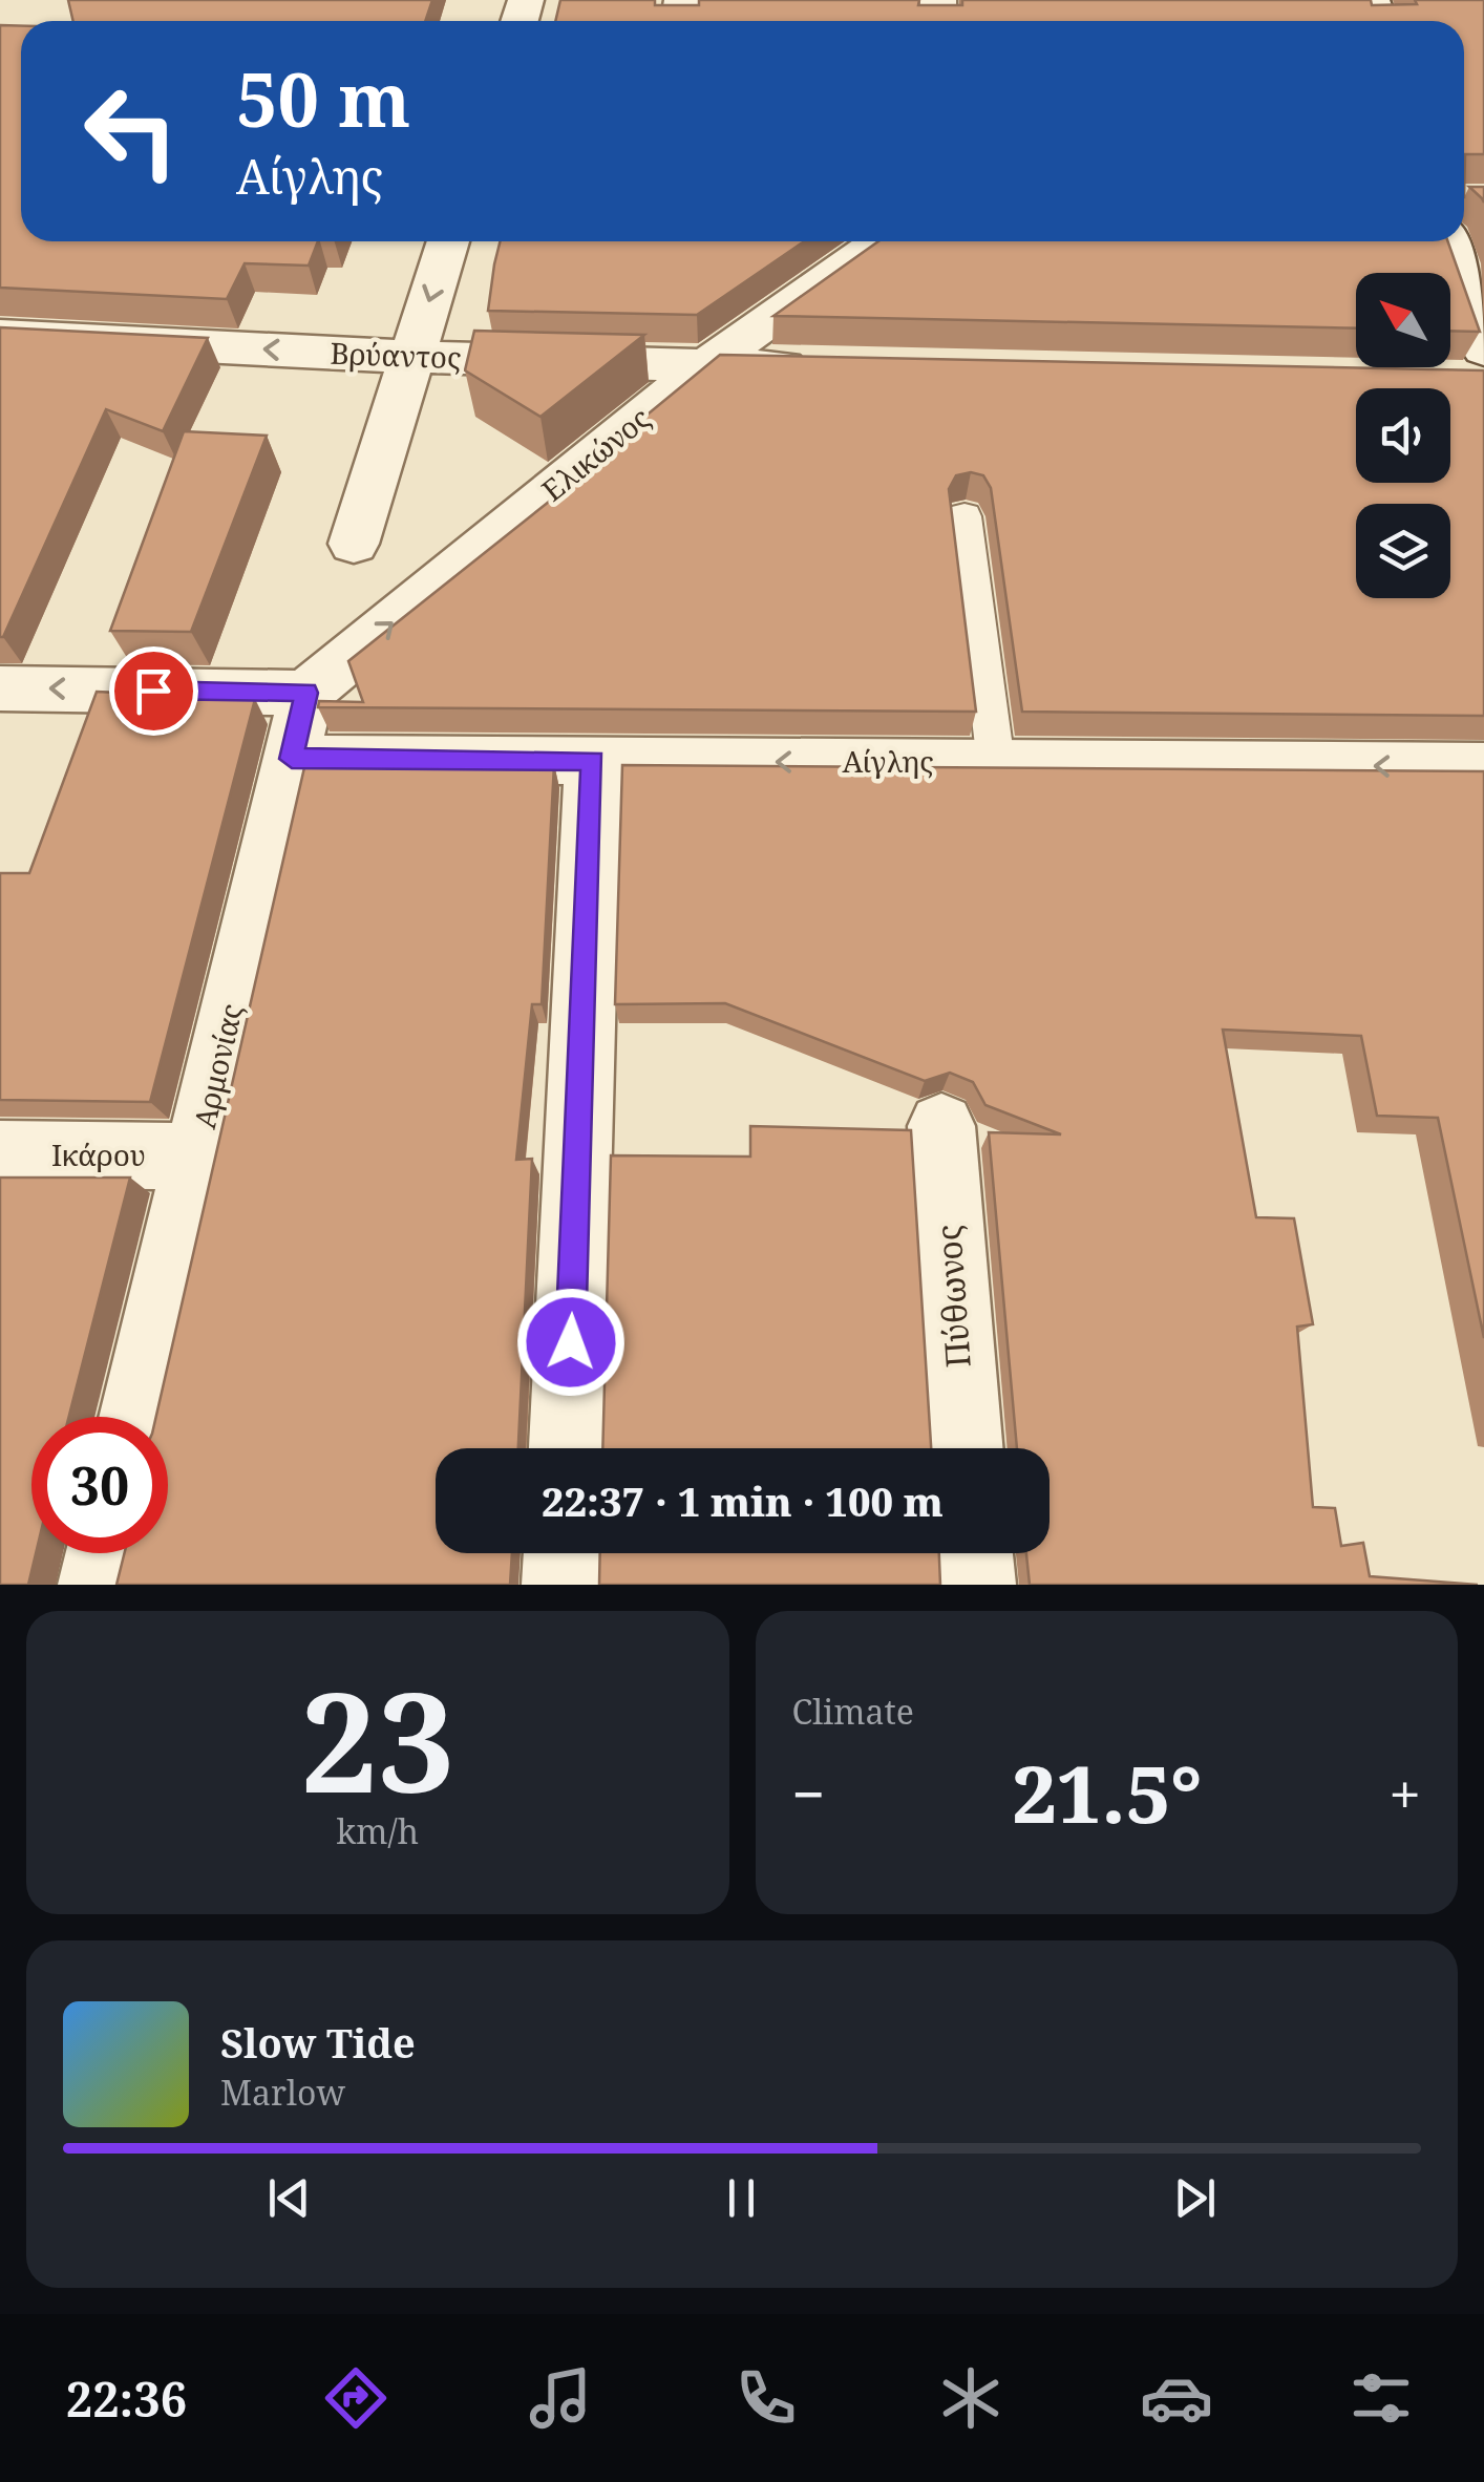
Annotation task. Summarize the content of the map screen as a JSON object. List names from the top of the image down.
{
  "streets": {
    "street": [
      "Βρύαντος",
      "Ελικώνος",
      "Αίγλης",
      "Αρμονίας",
      "Ικάρου",
      "Πύθωνος"
    ]
  },
  "crossings": [
    ["Βρύαντος", "Ελικώνος"],
    ["Ελικώνος", "Αρμονίας"],
    ["Αίγλης", "Αρμονίας"],
    ["Αρμονίας", "Ικάρου"]
  ],
  "one_way": ["Ελικώνος", "Αίγλης"],
  "north": "top left",
  "page": {
    "turn": ["50 m", "Αίγλης"],
    "limit": "30",
    "trip": "22:37 · 1 min · 100 m",
    "tile": [
      ["23", "km/h"],
      "Climate"
    ],
    "heat": ["−", "21.5°", "+"],
    "song": ["Slow Tide", "Marlow"],
    "tabs": "22:36"
  }
}
